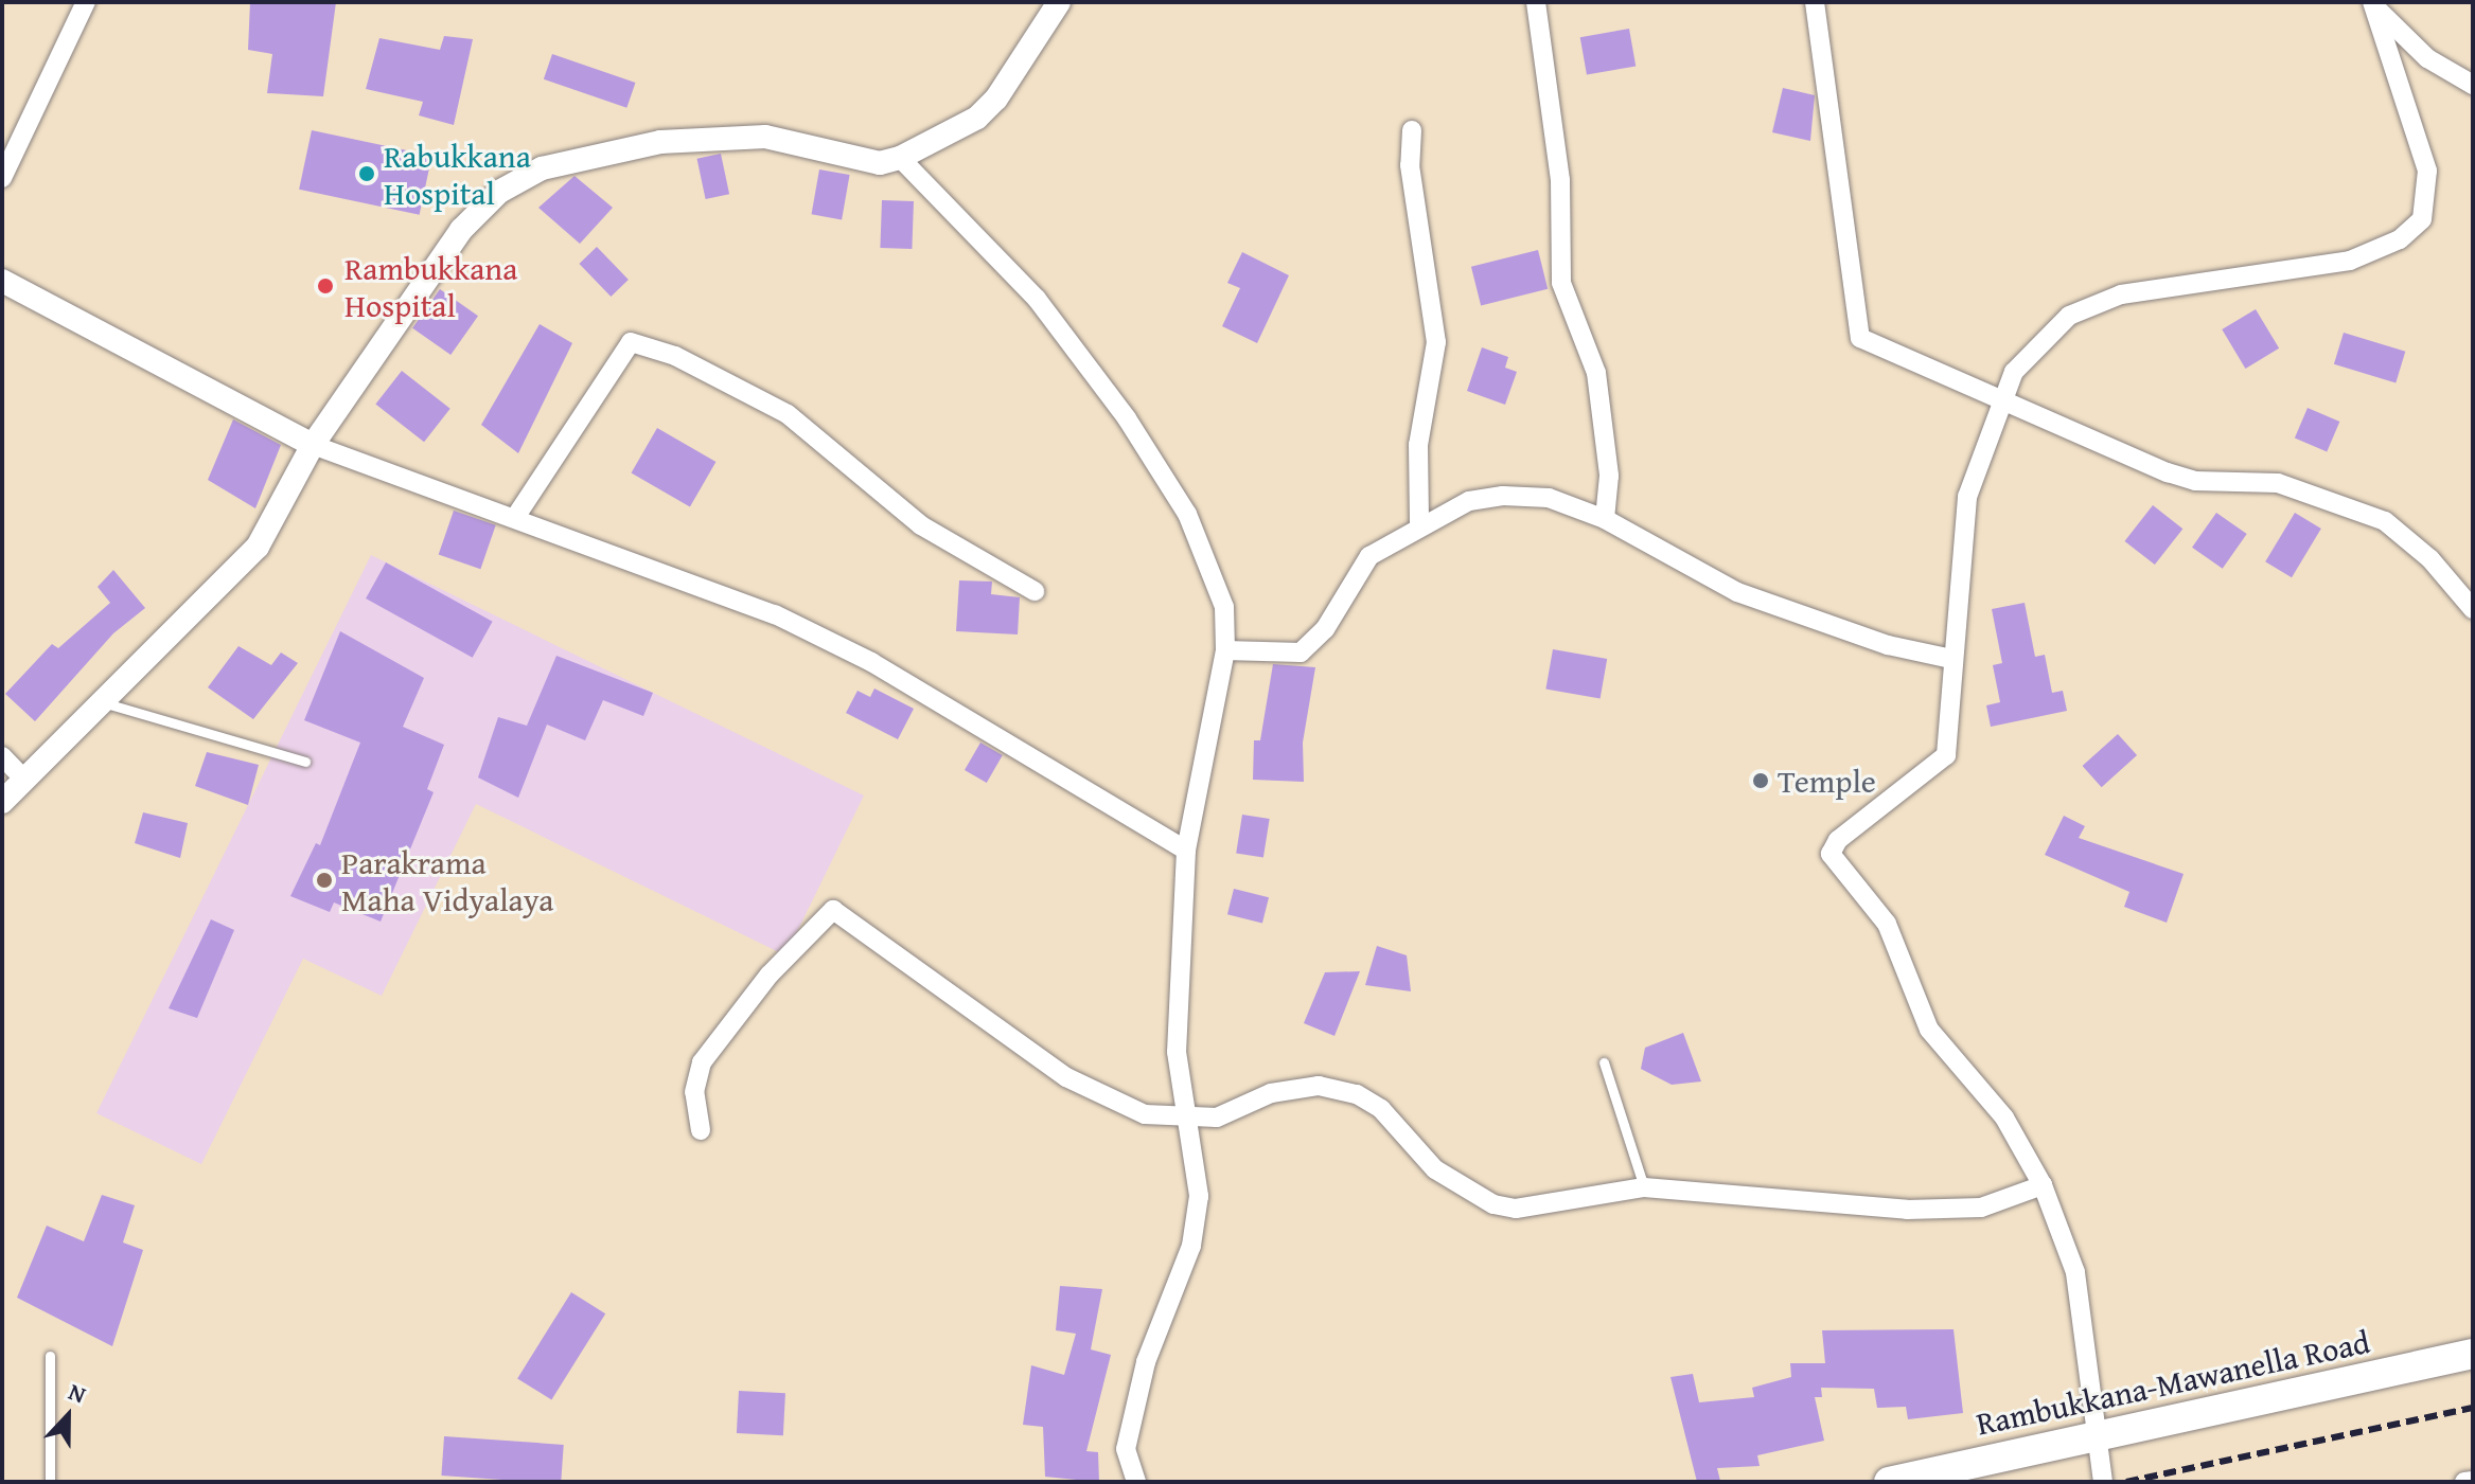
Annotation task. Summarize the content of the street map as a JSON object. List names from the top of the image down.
{
  "streets": {
    "main road": ["Rambukkana-Mawanella Road"]
  },
  "places": [
    "Rabukkana Hospital",
    "Rambukkana Hospital",
    "Temple",
    "Parakrama Maha Vidyalaya"
  ],
  "north": "top"
}
